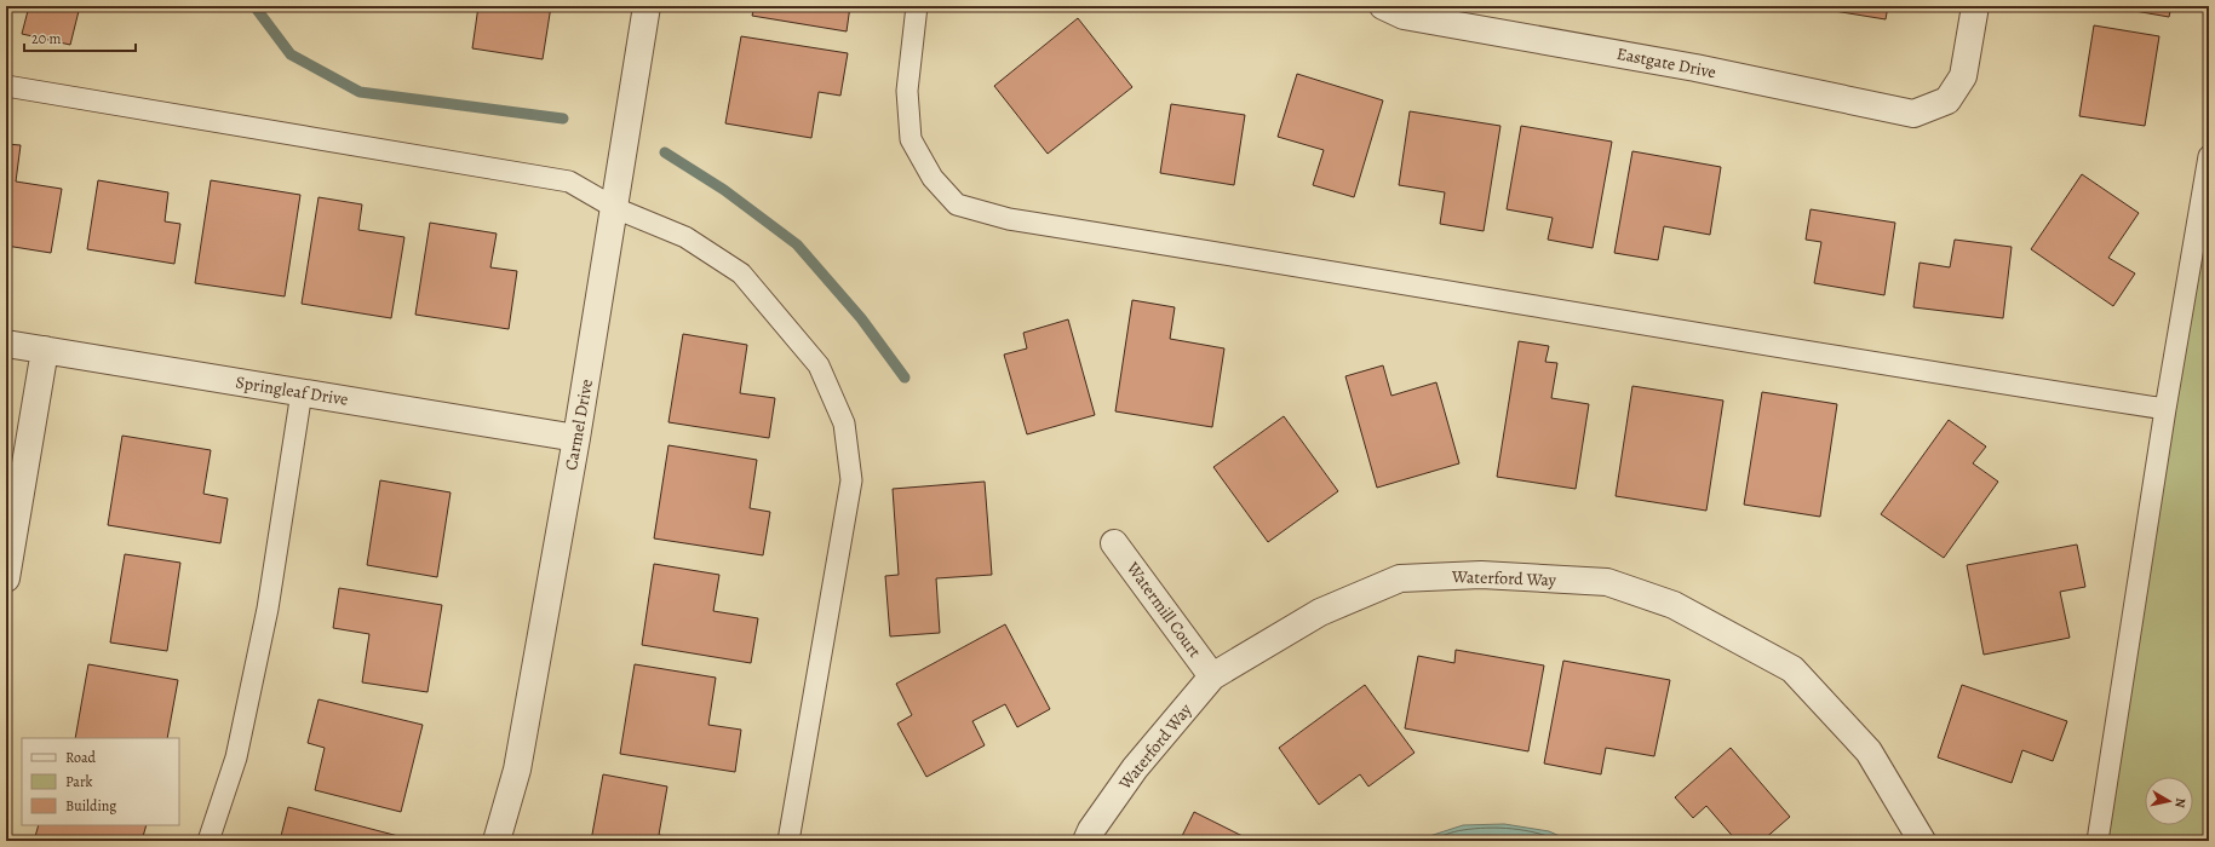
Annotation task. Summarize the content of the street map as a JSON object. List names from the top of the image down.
{
  "streets": {
    "street": [
      "Eastgate Drive",
      "Springleaf Drive",
      "Carmel Drive",
      "Waterford Way",
      "Watermill Court"
    ]
  },
  "crossings": [
    ["Springleaf Drive", "Carmel Drive"],
    ["Waterford Way", "Watermill Court"]
  ],
  "legend": ["Road", "Park", "Building"],
  "scale_bar": "20 m",
  "north": "right"
}
